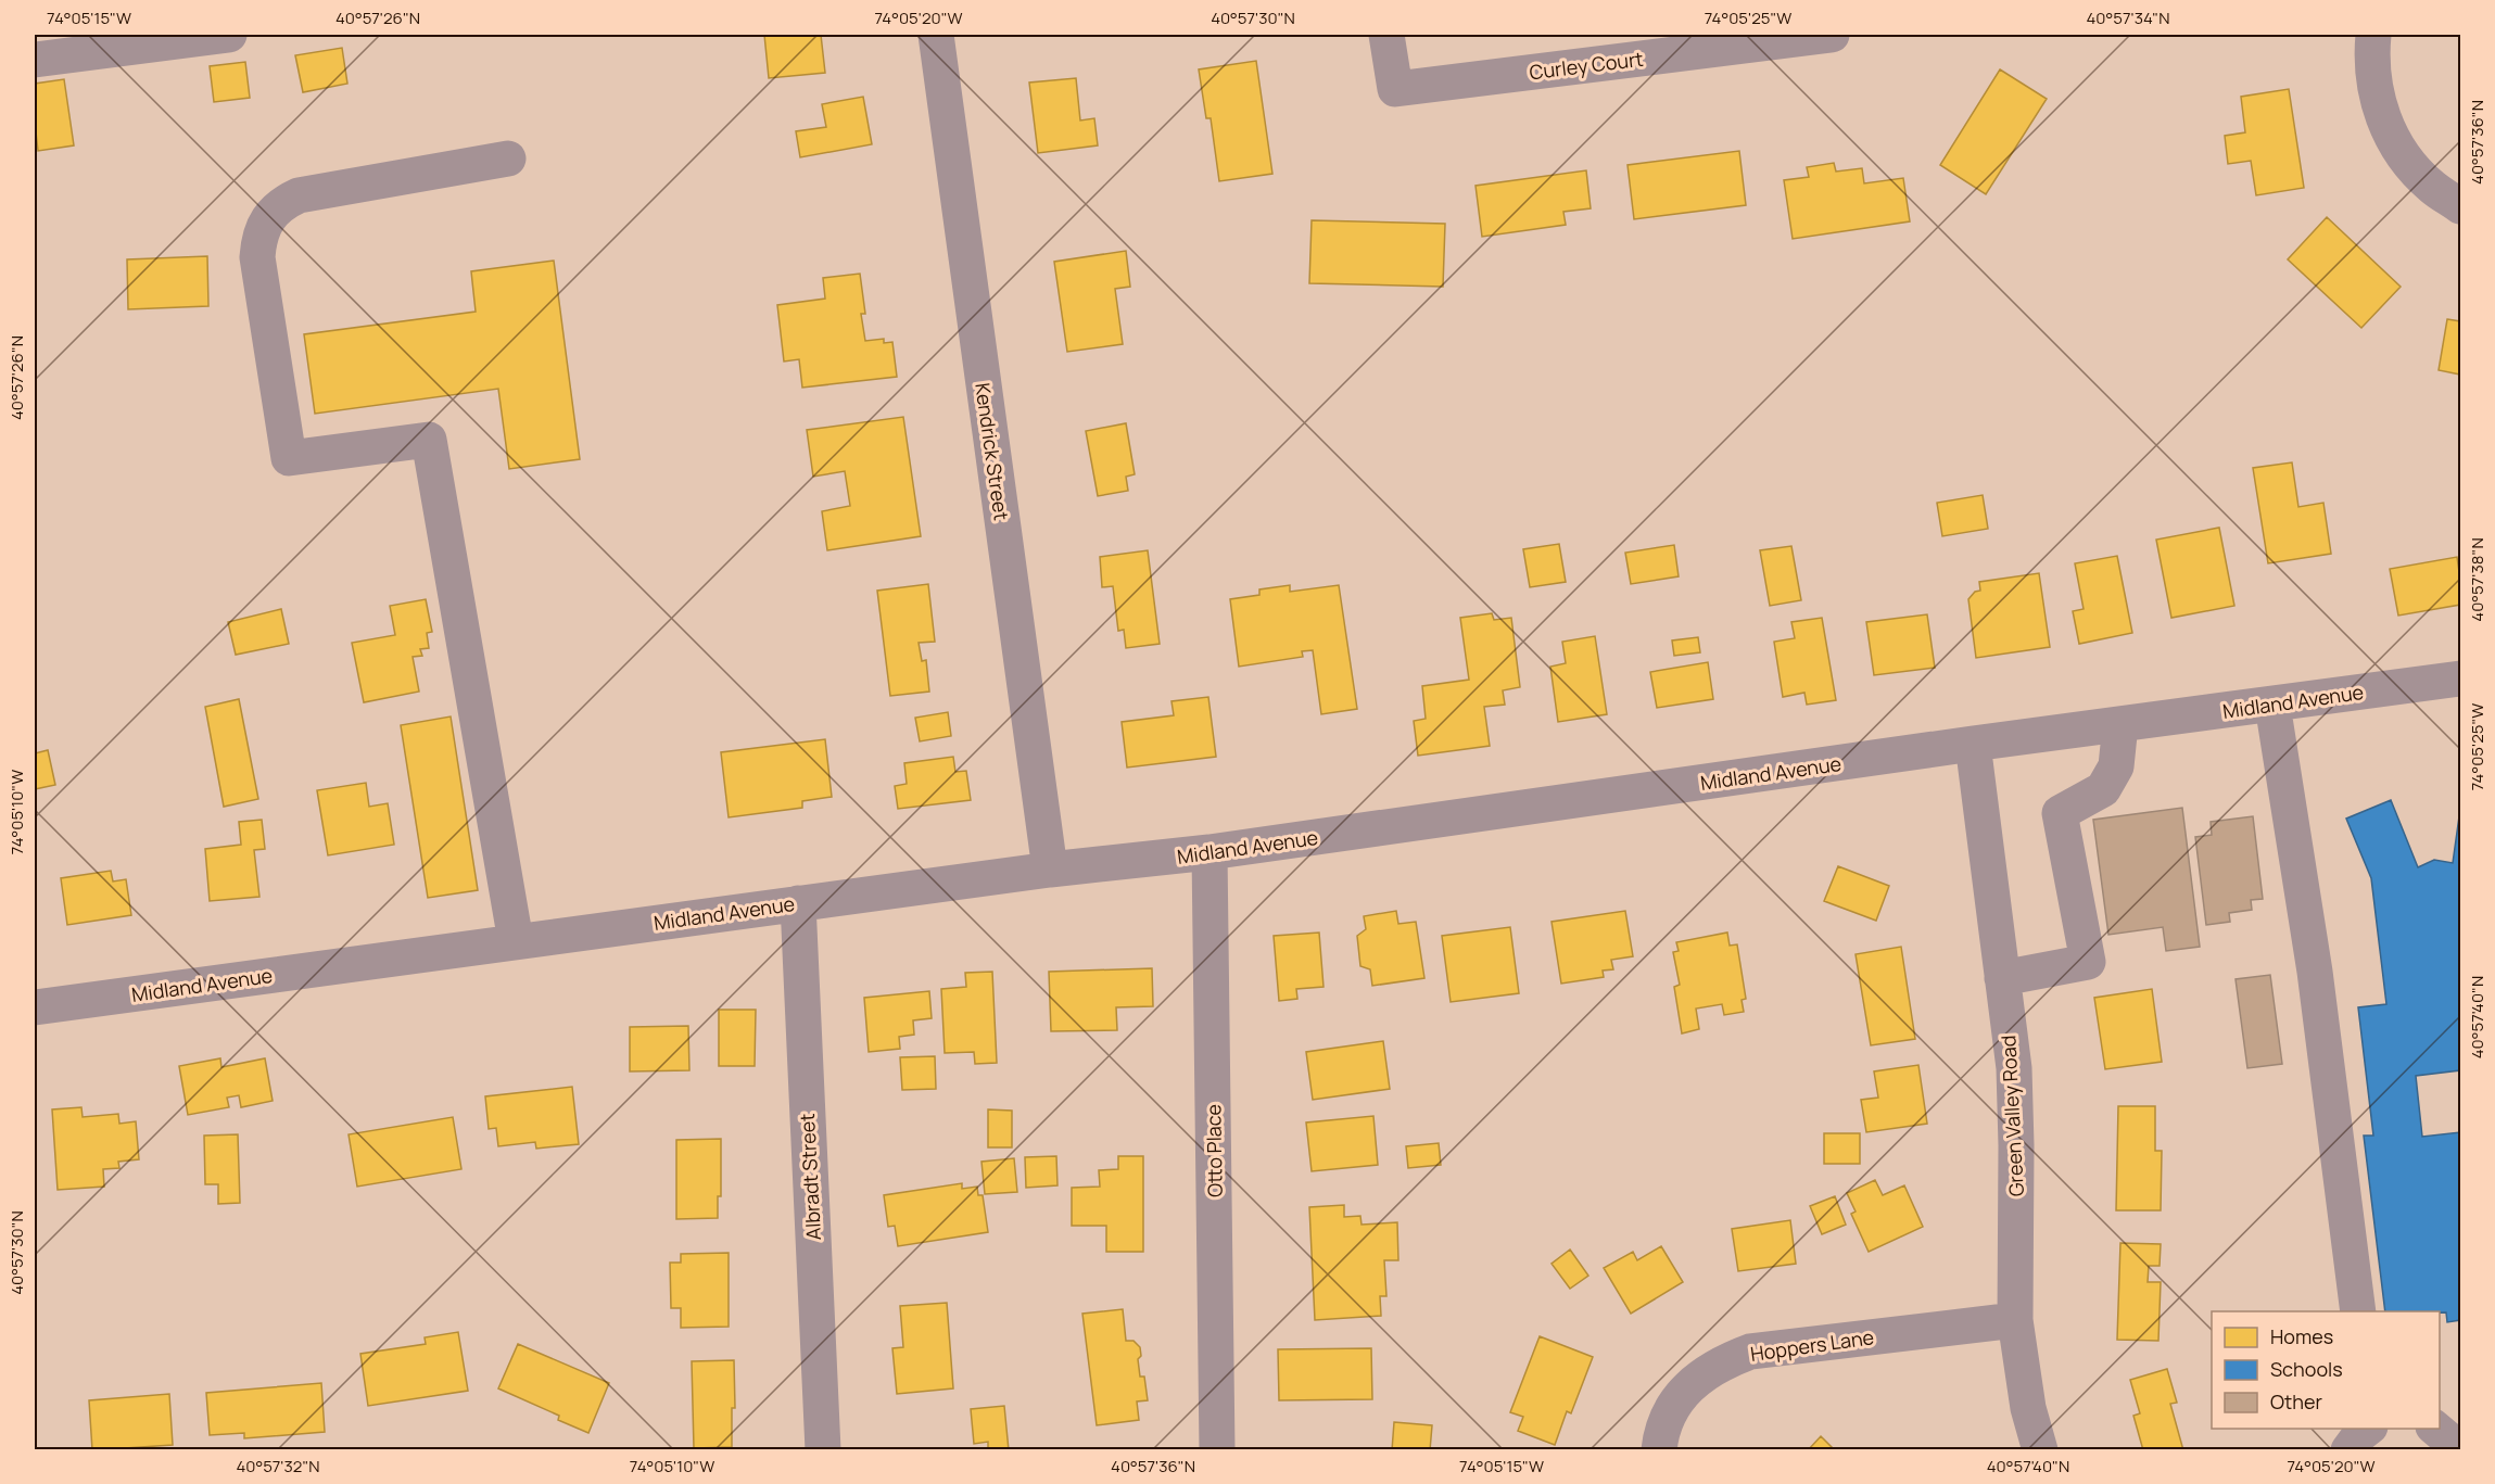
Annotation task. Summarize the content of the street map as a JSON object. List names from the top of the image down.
{
  "streets": {
    "street": [
      "Curley Court",
      "Kendrick Street",
      "Midland Avenue",
      "Green Valley Road",
      "Otto Place",
      "Albradt Street",
      "Hoppers Lane"
    ]
  },
  "crossings": [
    ["Kendrick Street", "Midland Avenue"],
    ["Midland Avenue", "Green Valley Road"],
    ["Midland Avenue", "Otto Place"],
    ["Midland Avenue", "Albradt Street"],
    ["Green Valley Road", "Hoppers Lane"]
  ],
  "legend": ["Homes", "Schools", "Other"],
  "coordinates": [
    "74°05'15\"W",
    "40°57'26\"N",
    "74°05'20\"W",
    "40°57'30\"N",
    "74°05'25\"W",
    "40°57'34\"N",
    "40°57'36\"N",
    "40°57'38\"N",
    "74°05'10\"W",
    "40°57'40\"N",
    "40°57'32\"N"
  ]
}
